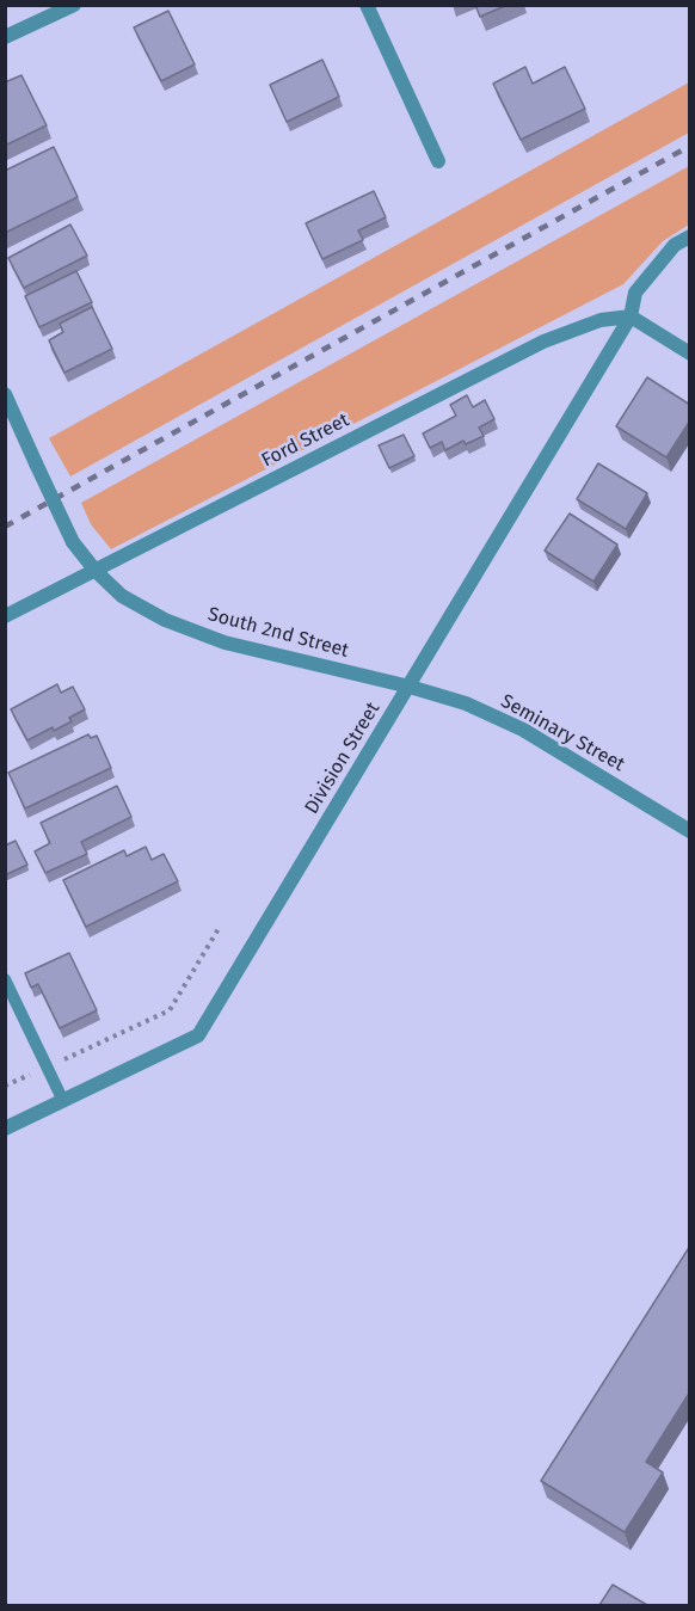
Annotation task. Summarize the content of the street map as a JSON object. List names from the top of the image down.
{
  "streets": {
    "street": [
      "Ford Street",
      "South 2nd Street",
      "Seminary Street",
      "Division Street"
    ]
  },
  "crossings": [
    ["Ford Street", "South 2nd Street"],
    ["Ford Street", "Division Street"],
    ["South 2nd Street", "Seminary Street"],
    ["South 2nd Street", "Division Street"],
    ["Seminary Street", "Division Street"]
  ]
}
